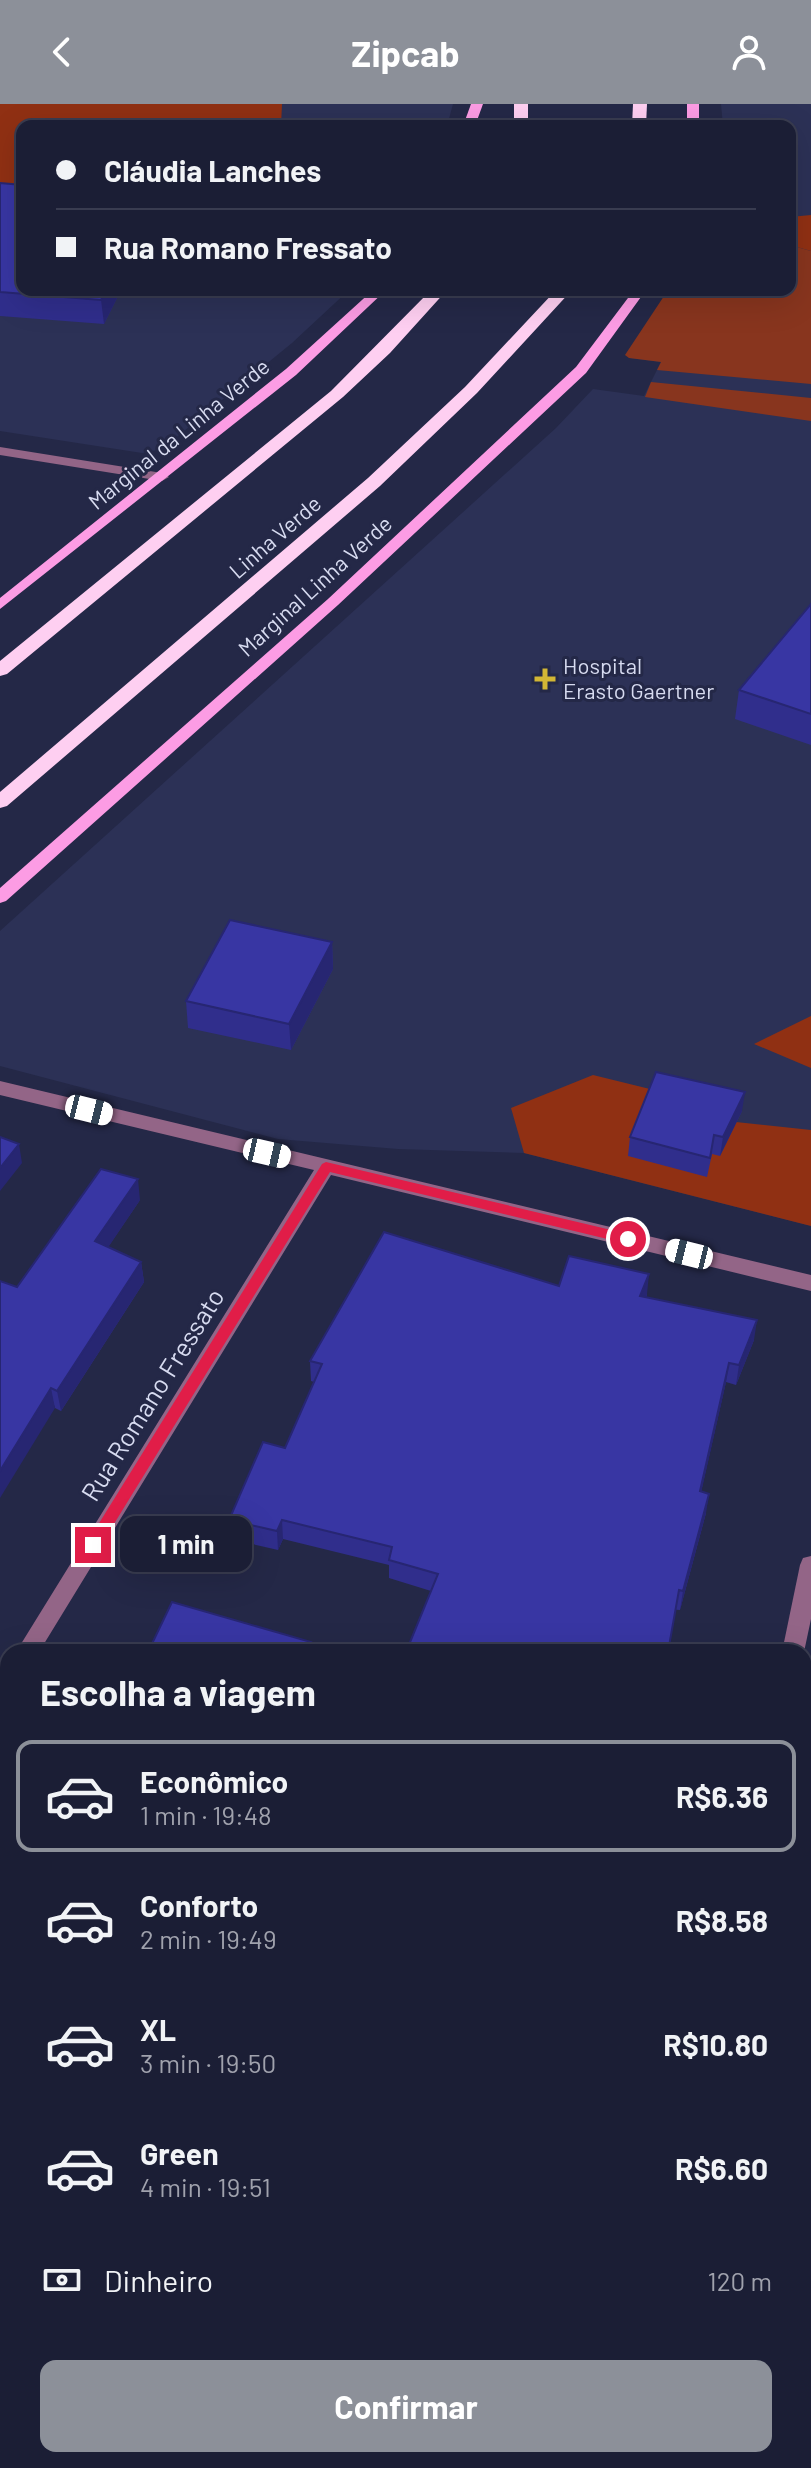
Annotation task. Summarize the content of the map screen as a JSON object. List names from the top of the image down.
{
  "streets": {
    "highway": ["Linha Verde"],
    "main road": ["Marginal da Linha Verde", "Marginal Linha Verde"],
    "street": ["Rua Romano Fressato"]
  },
  "places": {
    "health": ["Hospital Erasto Gaertner"]
  },
  "page": {
    "header": "Zipcab",
    "banner": ["Cláudia Lanches", "Rua Romano Fressato"],
    "bubble": "1 min",
    "heading": "Escolha a viagem",
    "list": [
      {
        "name": "Econômico",
        "note": "1 min · 19:48",
        "value": "R$6.36"
      },
      {
        "name": "Conforto",
        "note": "2 min · 19:49",
        "value": "R$8.58"
      },
      {
        "name": "XL",
        "note": "3 min · 19:50",
        "value": "R$10.80"
      },
      {
        "name": "Green",
        "note": "4 min · 19:51",
        "value": "R$6.60"
      }
    ],
    "pay": ["Dinheiro", "120 m"],
    "buttons": "Confirmar"
  }
}
